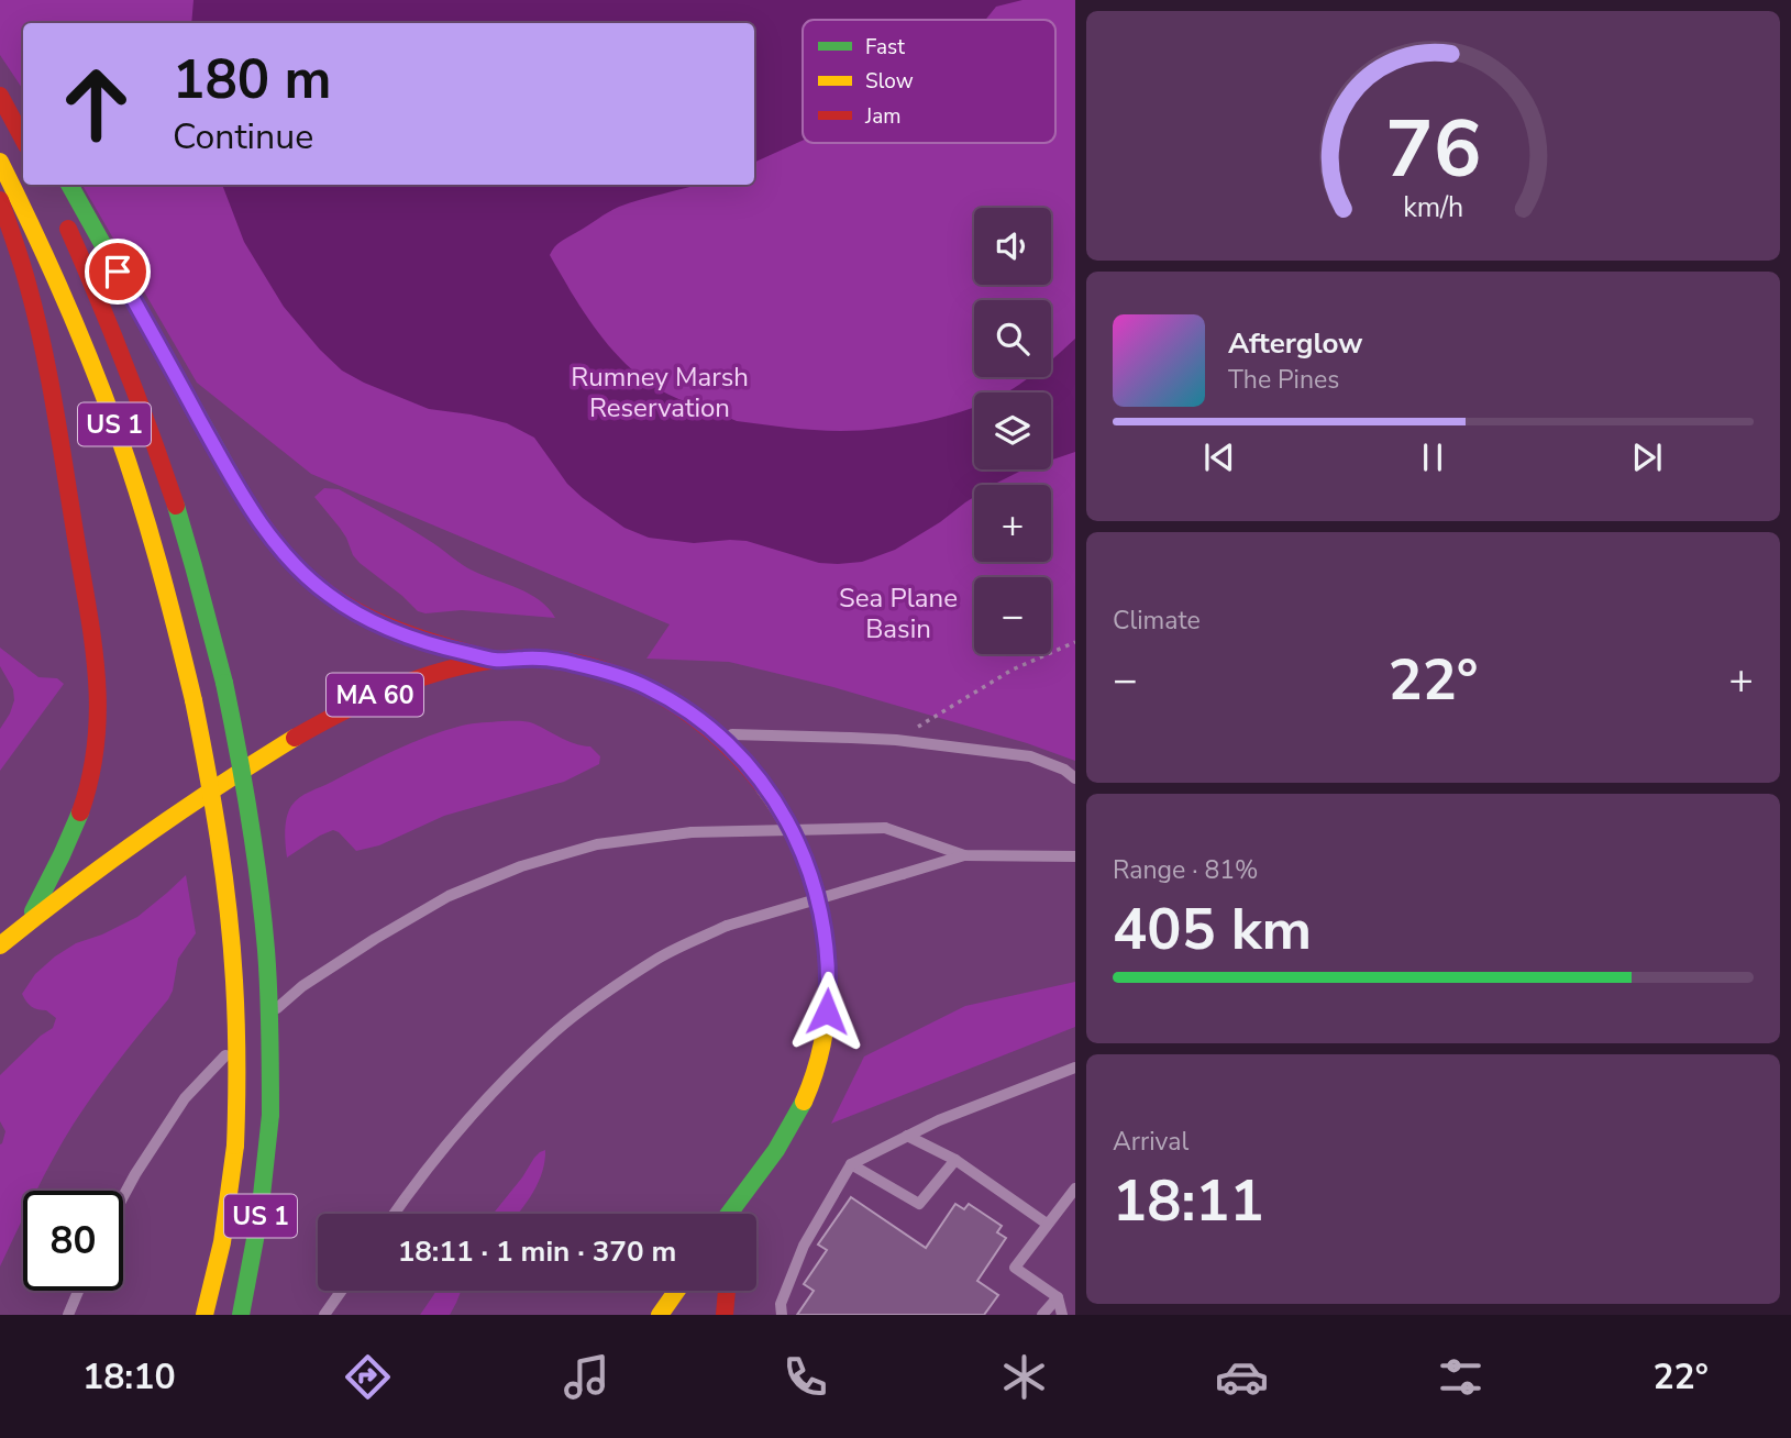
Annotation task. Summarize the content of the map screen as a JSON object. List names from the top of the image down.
{
  "streets": {
    "highway": ["US 1", "MA 60"]
  },
  "parks": ["Rumney Marsh Reservation", "Sea Plane Basin"],
  "legend": ["Fast", "Slow", "Jam"],
  "page": {
    "turn": ["180 m", "Continue"],
    "map_buttons": ["+", "−"],
    "song": ["Afterglow", "The Pines"],
    "tile": [
      "Climate",
      ["Range · 81%", "405 km"],
      ["Arrival", "18:11"]
    ],
    "heat": ["−", "22°", "+"],
    "limit": "80",
    "trip": "18:11 · 1 min · 370 m",
    "tabs": ["18:10", "22°"],
    "gauge": ["76", "km/h"]
  }
}
